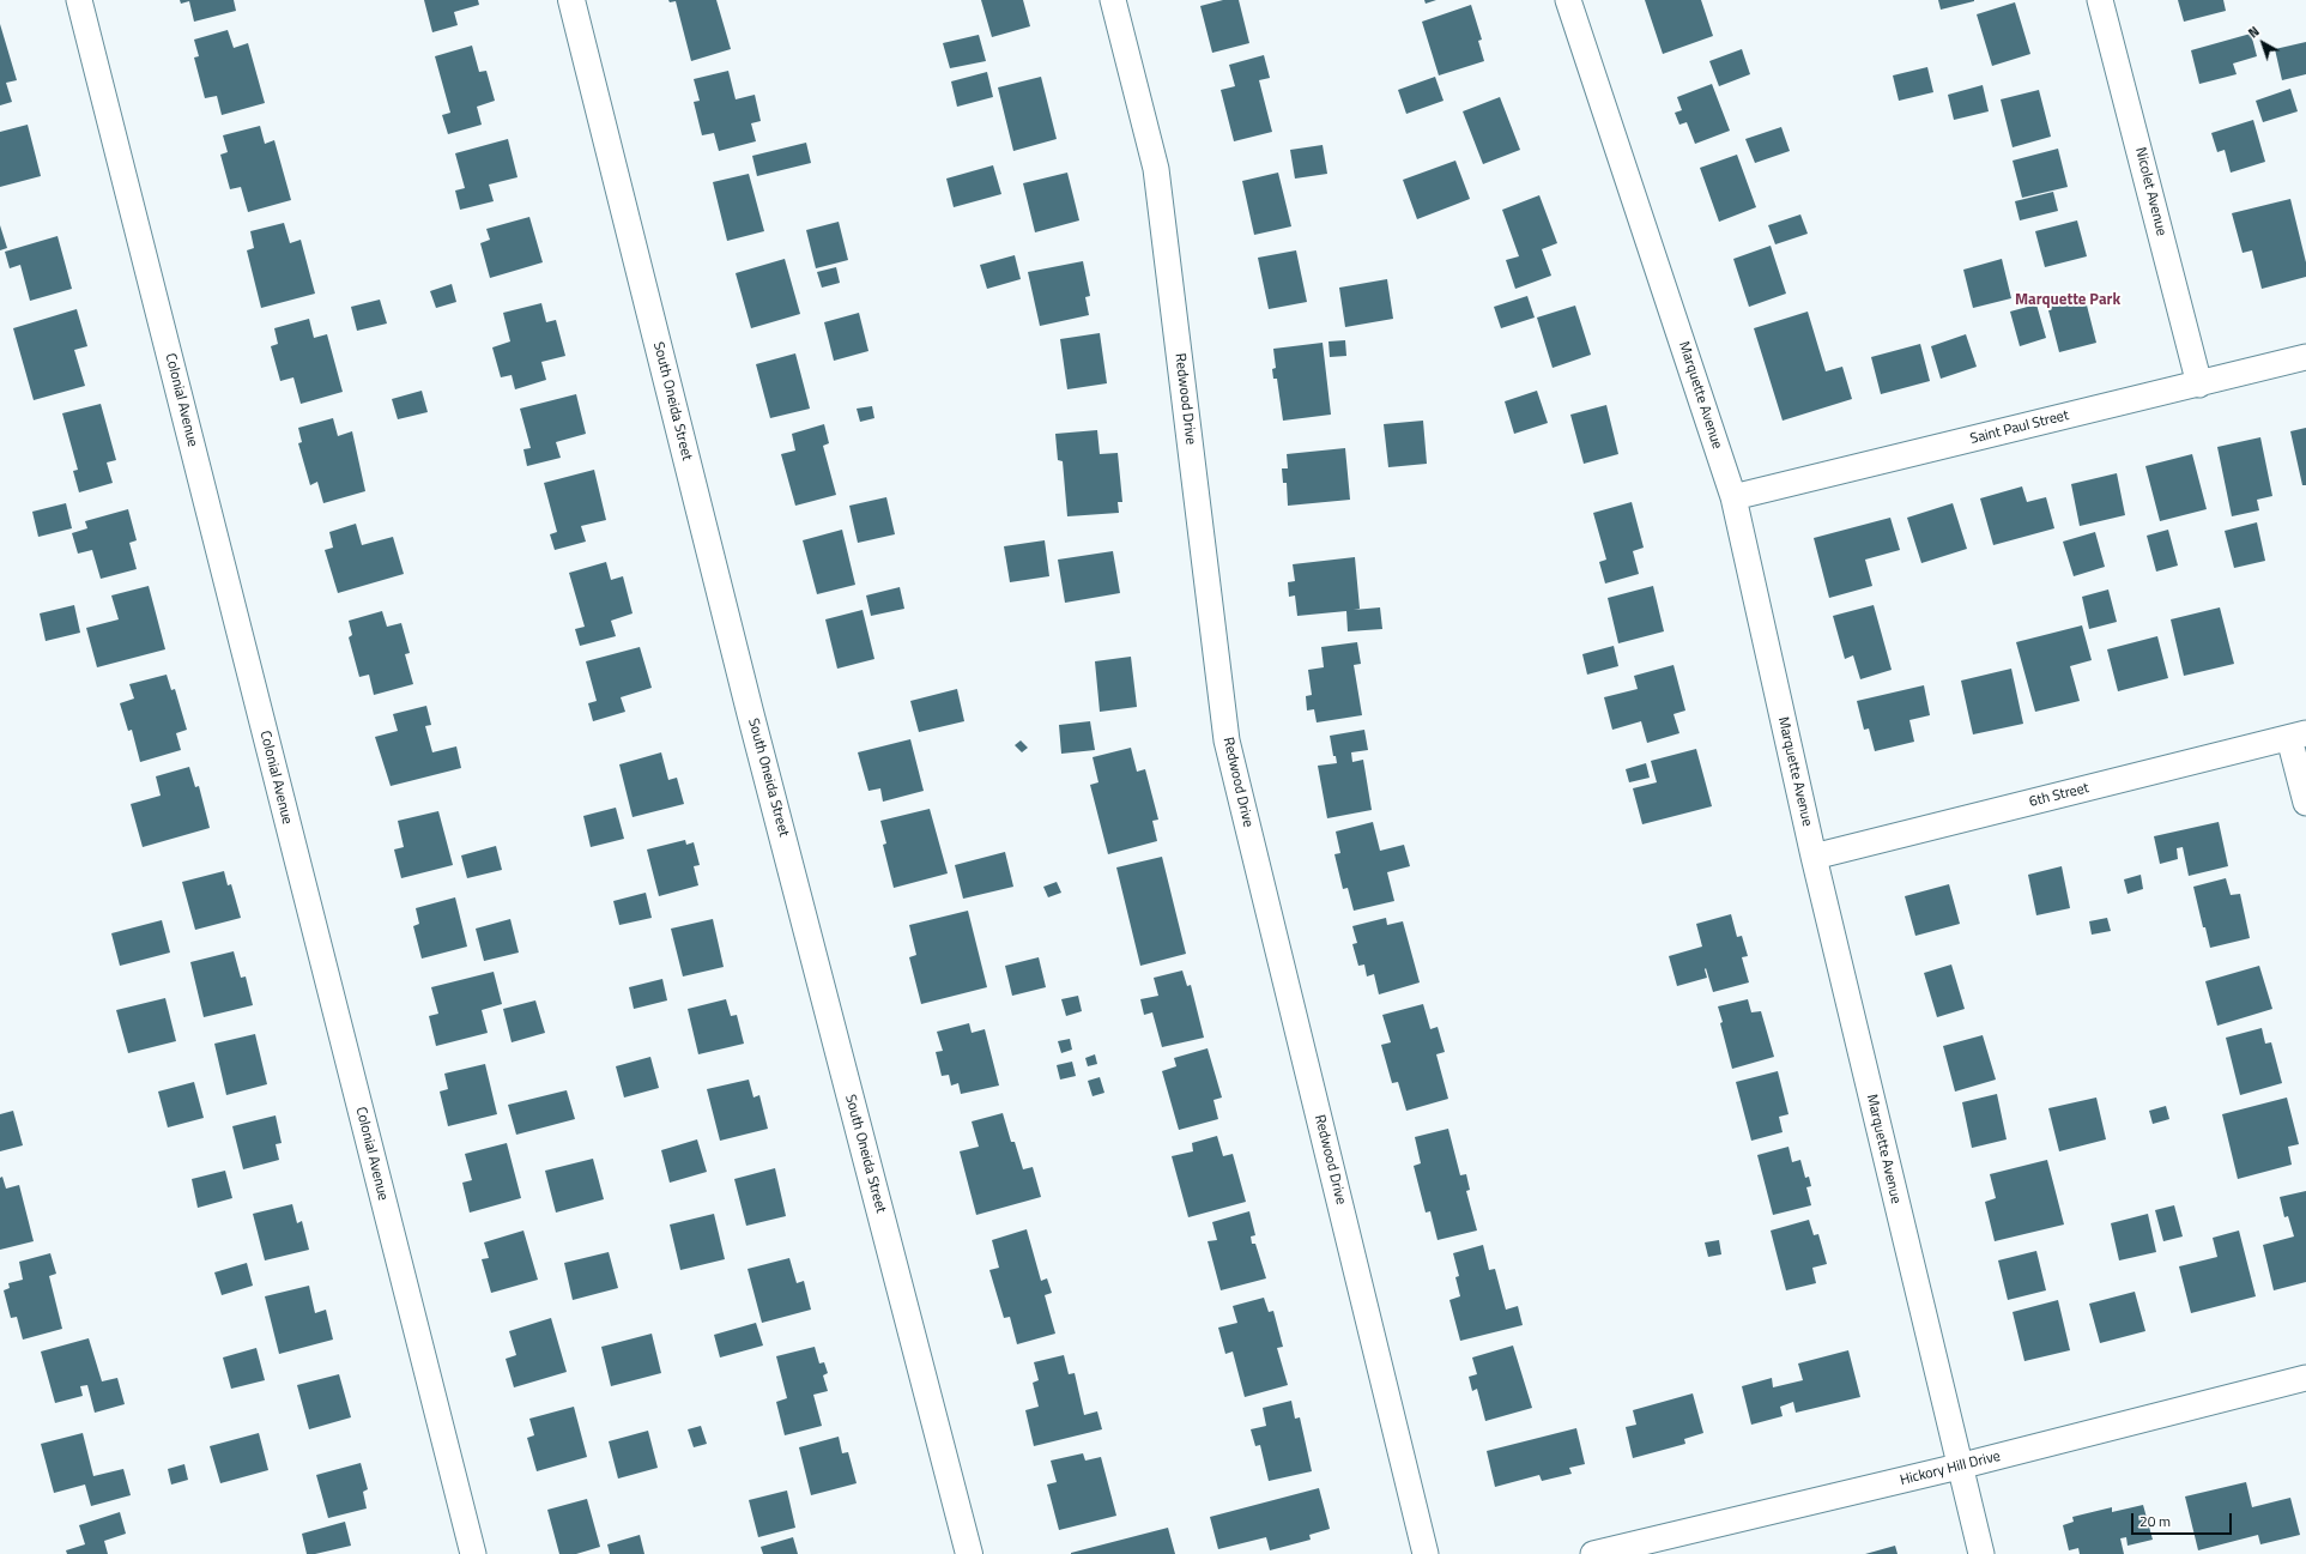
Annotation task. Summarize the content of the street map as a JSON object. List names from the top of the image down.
{
  "streets": {
    "street": [
      "Nicolet Avenue",
      "Marquette Avenue",
      "Redwood Drive",
      "Colonial Avenue",
      "South Oneida Street",
      "Saint Paul Street",
      "6th Street",
      "Hickory Hill Drive"
    ]
  },
  "crossings": [
    ["Nicolet Avenue", "Saint Paul Street"],
    ["Marquette Avenue", "Saint Paul Street"],
    ["Marquette Avenue", "6th Street"],
    ["Marquette Avenue", "Hickory Hill Drive"]
  ],
  "districts": ["Marquette Park"],
  "scale_bar": "20 m",
  "north": "top left"
}
